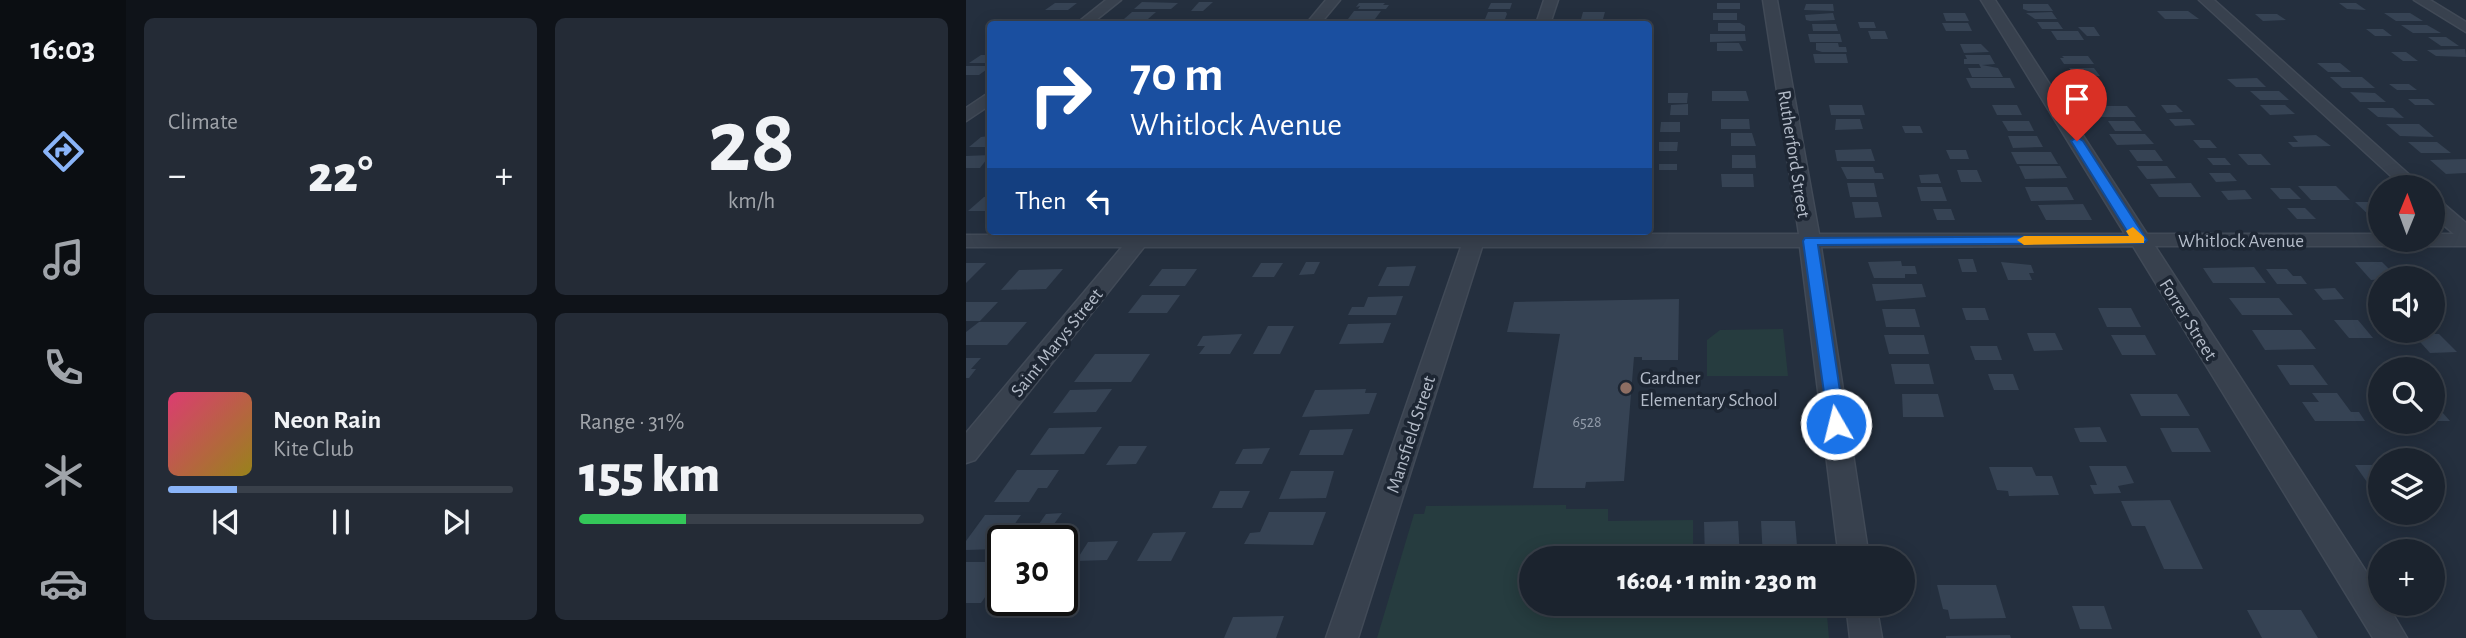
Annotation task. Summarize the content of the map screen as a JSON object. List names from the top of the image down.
{
  "streets": {
    "street": [
      "Rutherford Street",
      "Whitlock Avenue",
      "Forrer Street",
      "Saint Marys Street",
      "Mansfield Street"
    ]
  },
  "crossings": [
    ["Rutherford Street", "Whitlock Avenue"],
    ["Whitlock Avenue", "Forrer Street"],
    ["Whitlock Avenue", "Saint Marys Street"],
    ["Whitlock Avenue", "Mansfield Street"]
  ],
  "places": ["Gardner Elementary School"],
  "house_numbers": ["6528"],
  "north": "top",
  "page": {
    "tabs": "16:03",
    "tile": [
      "Climate",
      ["28", "km/h"],
      ["Range · 31%", "155 km"]
    ],
    "turn": ["70 m", "Whitlock Avenue"],
    "heat": ["−", "22°", "+"],
    "then": "Then",
    "map_buttons": "+",
    "song": ["Neon Rain", "Kite Club"],
    "limit": "30",
    "trip": "16:04 · 1 min · 230 m"
  }
}
